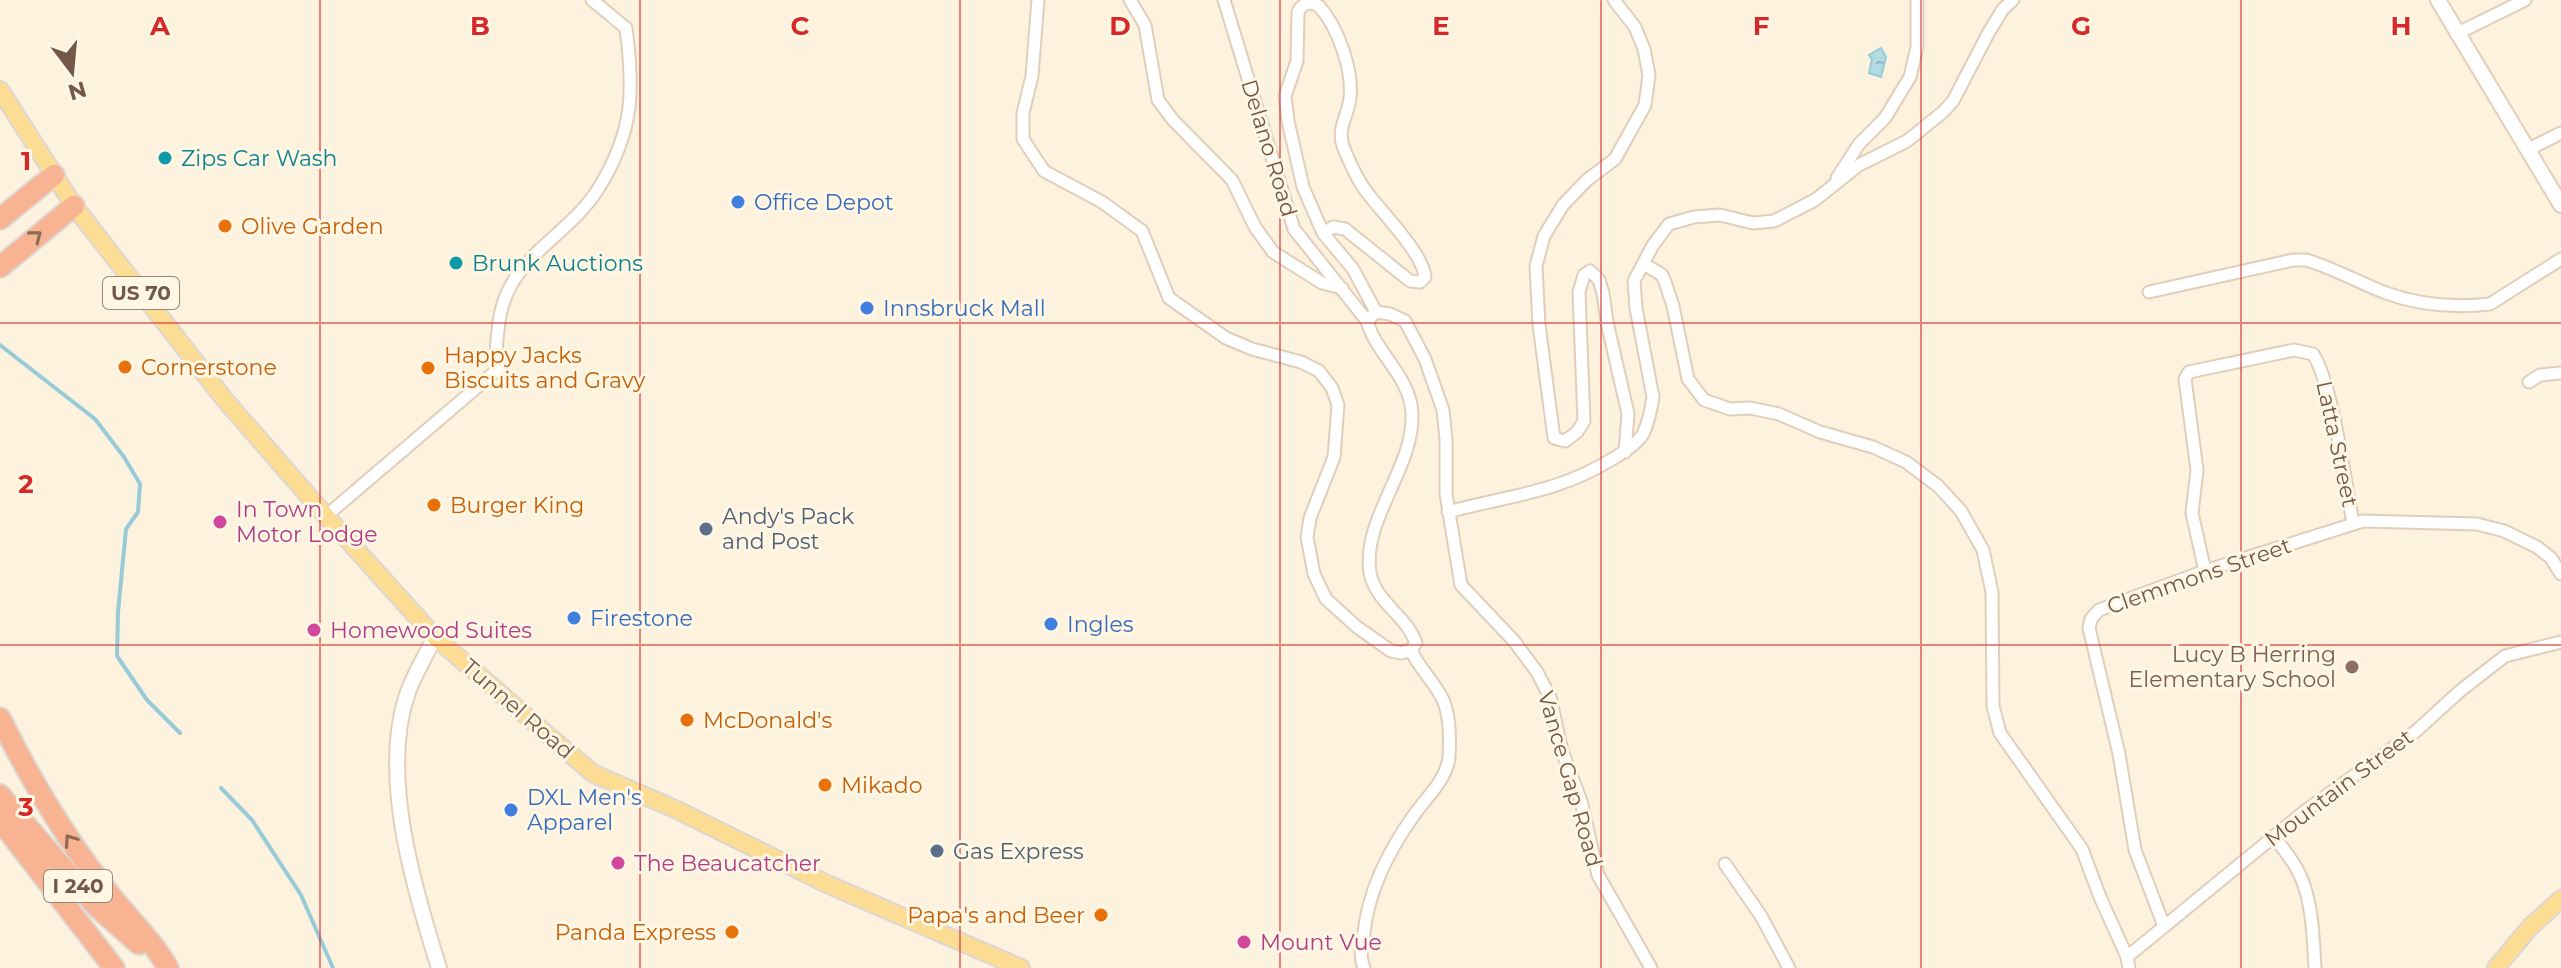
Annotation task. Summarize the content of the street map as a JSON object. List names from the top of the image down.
{
  "streets": {
    "highway": ["I 240"],
    "main road": ["US 70", "Tunnel Road"],
    "street": [
      "Delano Road",
      "Latta Street",
      "Clemmons Street",
      "Vance Gap Road",
      "Mountain Street"
    ]
  },
  "crossings": [
    ["Latta Street", "Clemmons Street"],
    ["Clemmons Street", "Mountain Street"]
  ],
  "places": [
    "Zips Car Wash",
    "Office Depot",
    "Olive Garden",
    "Brunk Auctions",
    "Innsbruck Mall",
    "Cornerstone",
    "Happy Jacks Biscuits and Gravy",
    "Burger King",
    "In Town Motor Lodge",
    "Andy's Pack and Post",
    "Firestone",
    "Ingles",
    "Homewood Suites",
    "Lucy B Herring Elementary School",
    "McDonald's",
    "Mikado",
    "DXL Men's Apparel",
    "Gas Express",
    "The Beaucatcher",
    "Papa's and Beer",
    "Panda Express",
    "Mount Vue"
  ],
  "north": "bottom",
  "grid": {
    "columns": [
      "A",
      "B",
      "C",
      "D",
      "E",
      "F",
      "G",
      "H"
    ],
    "rows": ["1", "2", "3"]
  }
}
